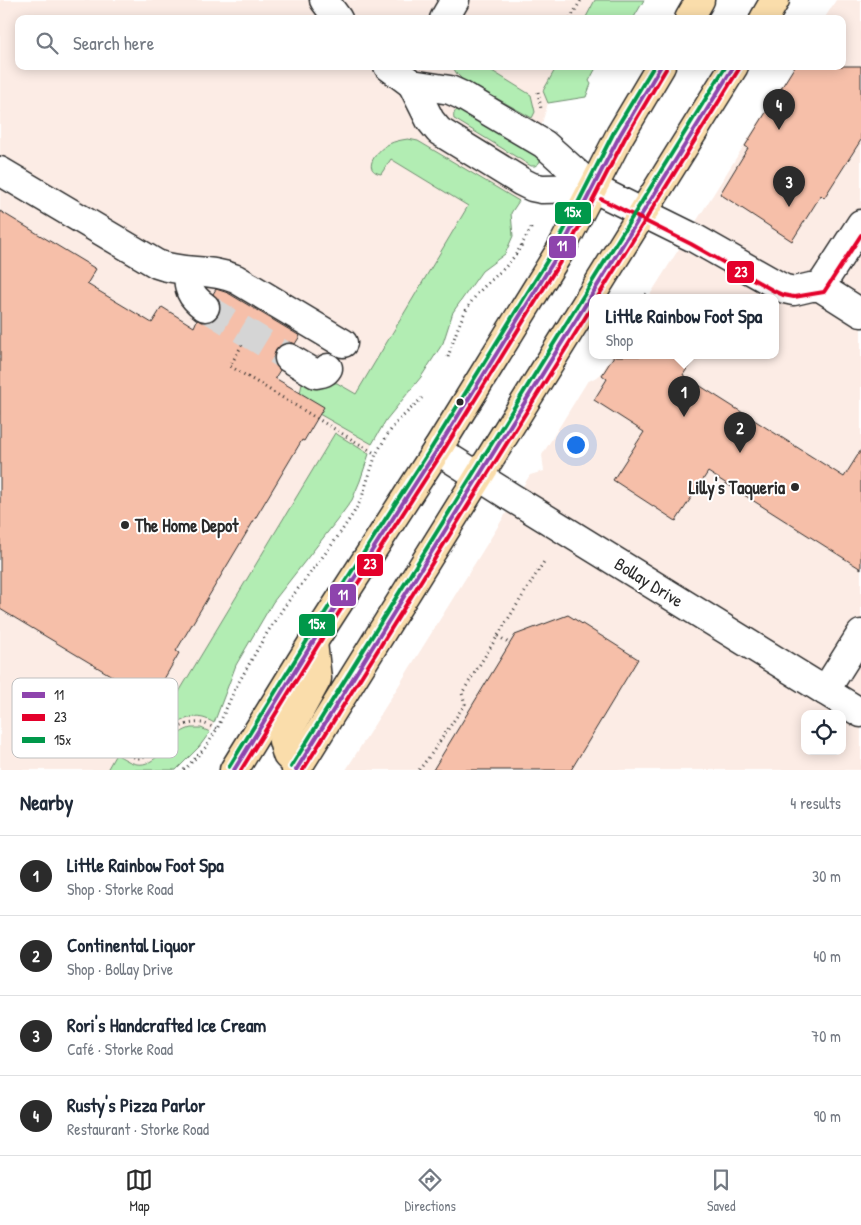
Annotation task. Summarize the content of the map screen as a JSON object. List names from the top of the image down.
{
  "streets": {
    "street": ["Bollay Drive"]
  },
  "places": ["Lilly's Taqueria", "The Home Depot"],
  "lines": ["transit line 11", "transit line 23", "transit line 15x"],
  "legend": ["11", "23", "15x"],
  "page": {
    "search": "Search here",
    "pins": [
      "4",
      "3",
      "1",
      "2"
    ],
    "popup": ["Little Rainbow Foot Spa", "Shop"],
    "heading": ["Nearby", "4 results"],
    "list": [
      {
        "mark": "1",
        "name": "Little Rainbow Foot Spa",
        "note": "Shop · Storke Road",
        "value": "30 m"
      },
      {
        "mark": "2",
        "name": "Continental Liquor",
        "note": "Shop · Bollay Drive",
        "value": "40 m"
      },
      {
        "mark": "3",
        "name": "Rori's Handcrafted Ice Cream",
        "note": "Café · Storke Road",
        "value": "70 m"
      },
      {
        "mark": "4",
        "name": "Rusty's Pizza Parlor",
        "note": "Restaurant · Storke Road",
        "value": "90 m"
      }
    ],
    "nav": ["Map", "Directions", "Saved"]
  }
}
